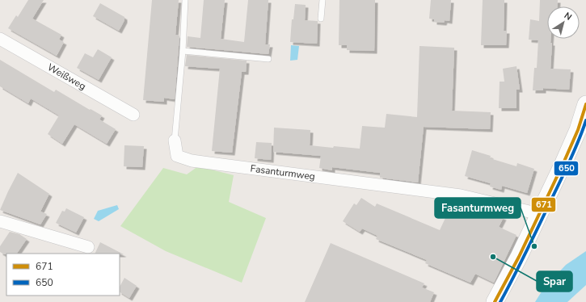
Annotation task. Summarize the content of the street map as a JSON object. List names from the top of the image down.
{
  "streets": {
    "street": ["Weißweg", "Fasanturmweg"]
  },
  "places": ["Fasanturmweg", "Spar"],
  "lines": ["transit line 671", "transit line 650"],
  "legend": ["671", "650"],
  "north": "top right"
}
